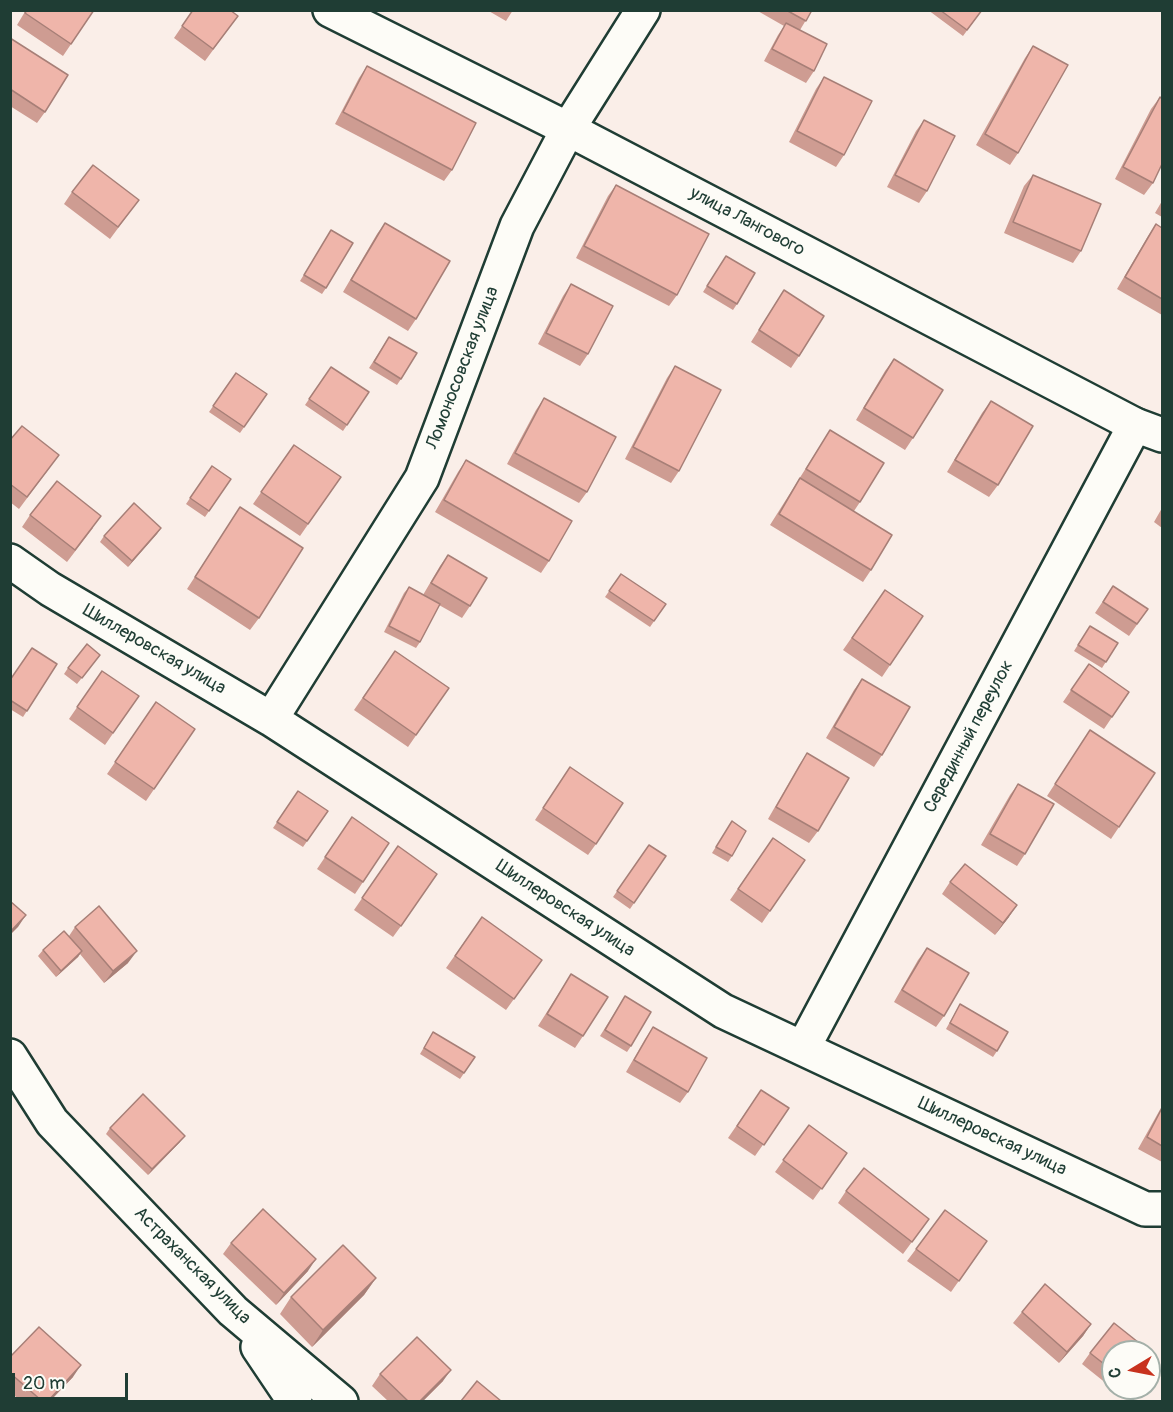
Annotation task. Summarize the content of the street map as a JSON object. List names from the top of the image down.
{
  "streets": {
    "street": [
      "улица Лангового",
      "Ломоносовская улица",
      "Шиллеровская улица",
      "Серединный переулок",
      "Астраханская улица"
    ]
  },
  "crossings": [
    ["улица Лангового", "Ломоносовская улица"],
    ["улица Лангового", "Серединный переулок"],
    ["Ломоносовская улица", "Шиллеровская улица"],
    ["Шиллеровская улица", "Серединный переулок"]
  ],
  "scale_bar": "20 m",
  "north": "left"
}
